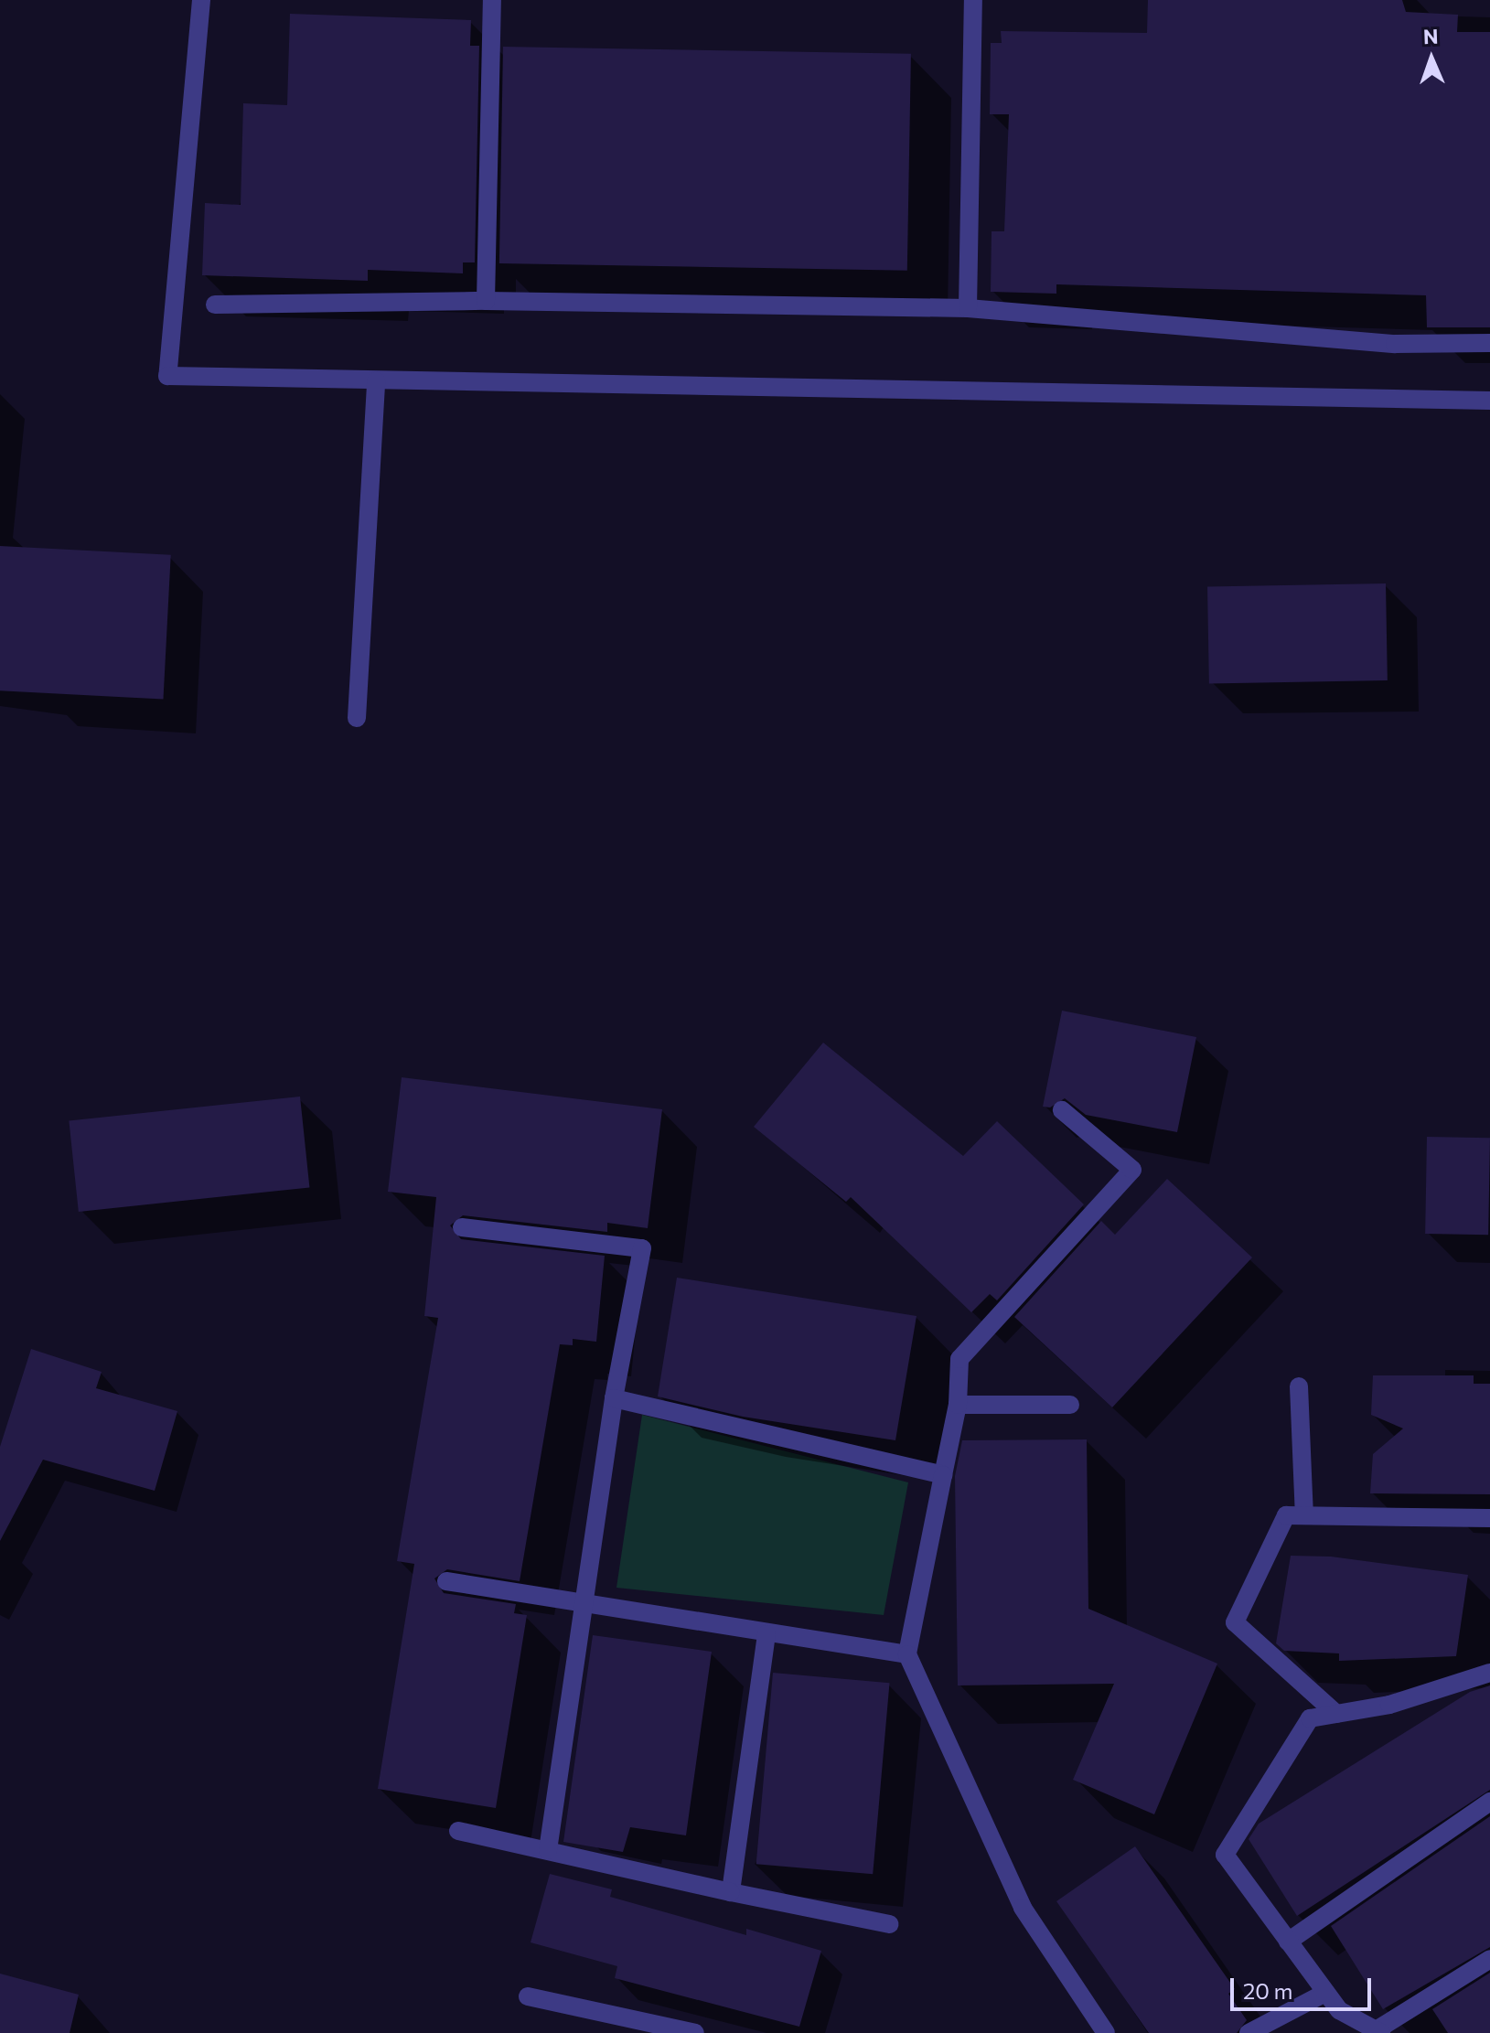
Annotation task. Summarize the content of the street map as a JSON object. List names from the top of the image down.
{
  "scale_bar": "20 m",
  "north": "top"
}
